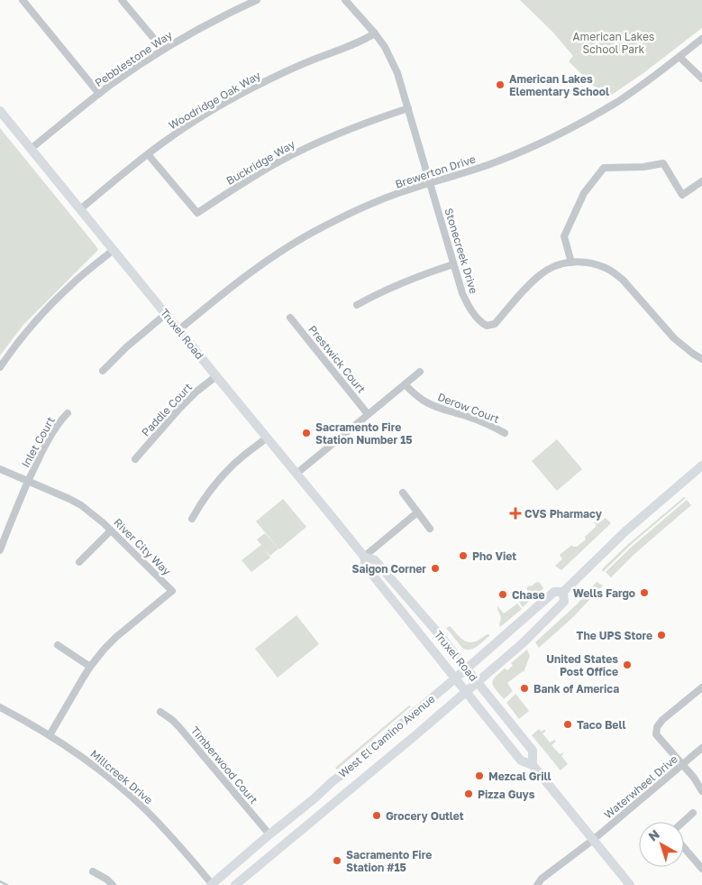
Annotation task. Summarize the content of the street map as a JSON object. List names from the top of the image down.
{
  "streets": {
    "main road": ["Truxel Road", "West El Camino Avenue"],
    "street": [
      "Pebblestone Way",
      "Woodridge Oak Way",
      "Buckridge Way",
      "Brewerton Drive",
      "Stonecreek Drive",
      "Prestwick Court",
      "Derow Court",
      "Paddle Court",
      "Inlet Court",
      "River City Way",
      "Timberwood Court",
      "Millcreek Drive",
      "Waterwheel Drive"
    ]
  },
  "crossings": [
    ["Pebblestone Way", "Truxel Road"],
    ["Woodridge Oak Way", "Buckridge Way"],
    ["Woodridge Oak Way", "Stonecreek Drive"],
    ["Woodridge Oak Way", "Truxel Road"],
    ["Buckridge Way", "Stonecreek Drive"],
    ["Brewerton Drive", "Stonecreek Drive"],
    ["Brewerton Drive", "Truxel Road"],
    ["Truxel Road", "Paddle Court"],
    ["Truxel Road", "West El Camino Avenue"],
    ["Truxel Road", "Waterwheel Drive"],
    ["Inlet Court", "River City Way"],
    ["River City Way", "Millcreek Drive"],
    ["West El Camino Avenue", "Timberwood Court"],
    ["West El Camino Avenue", "Millcreek Drive"]
  ],
  "parks": ["American Lakes School Park"],
  "places": {
    "other": [
      "American Lakes Elementary School",
      "Sacramento Fire Station Number 15",
      "Pho Viet",
      "Saigon Corner",
      "Wells Fargo",
      "Chase",
      "The UPS Store",
      "United States Post Office",
      "Bank of America",
      "Taco Bell",
      "Mezcal Grill",
      "Pizza Guys",
      "Grocery Outlet",
      "Sacramento Fire Station #15"
    ],
    "health": ["CVS Pharmacy"]
  },
  "north": "top left"
}
